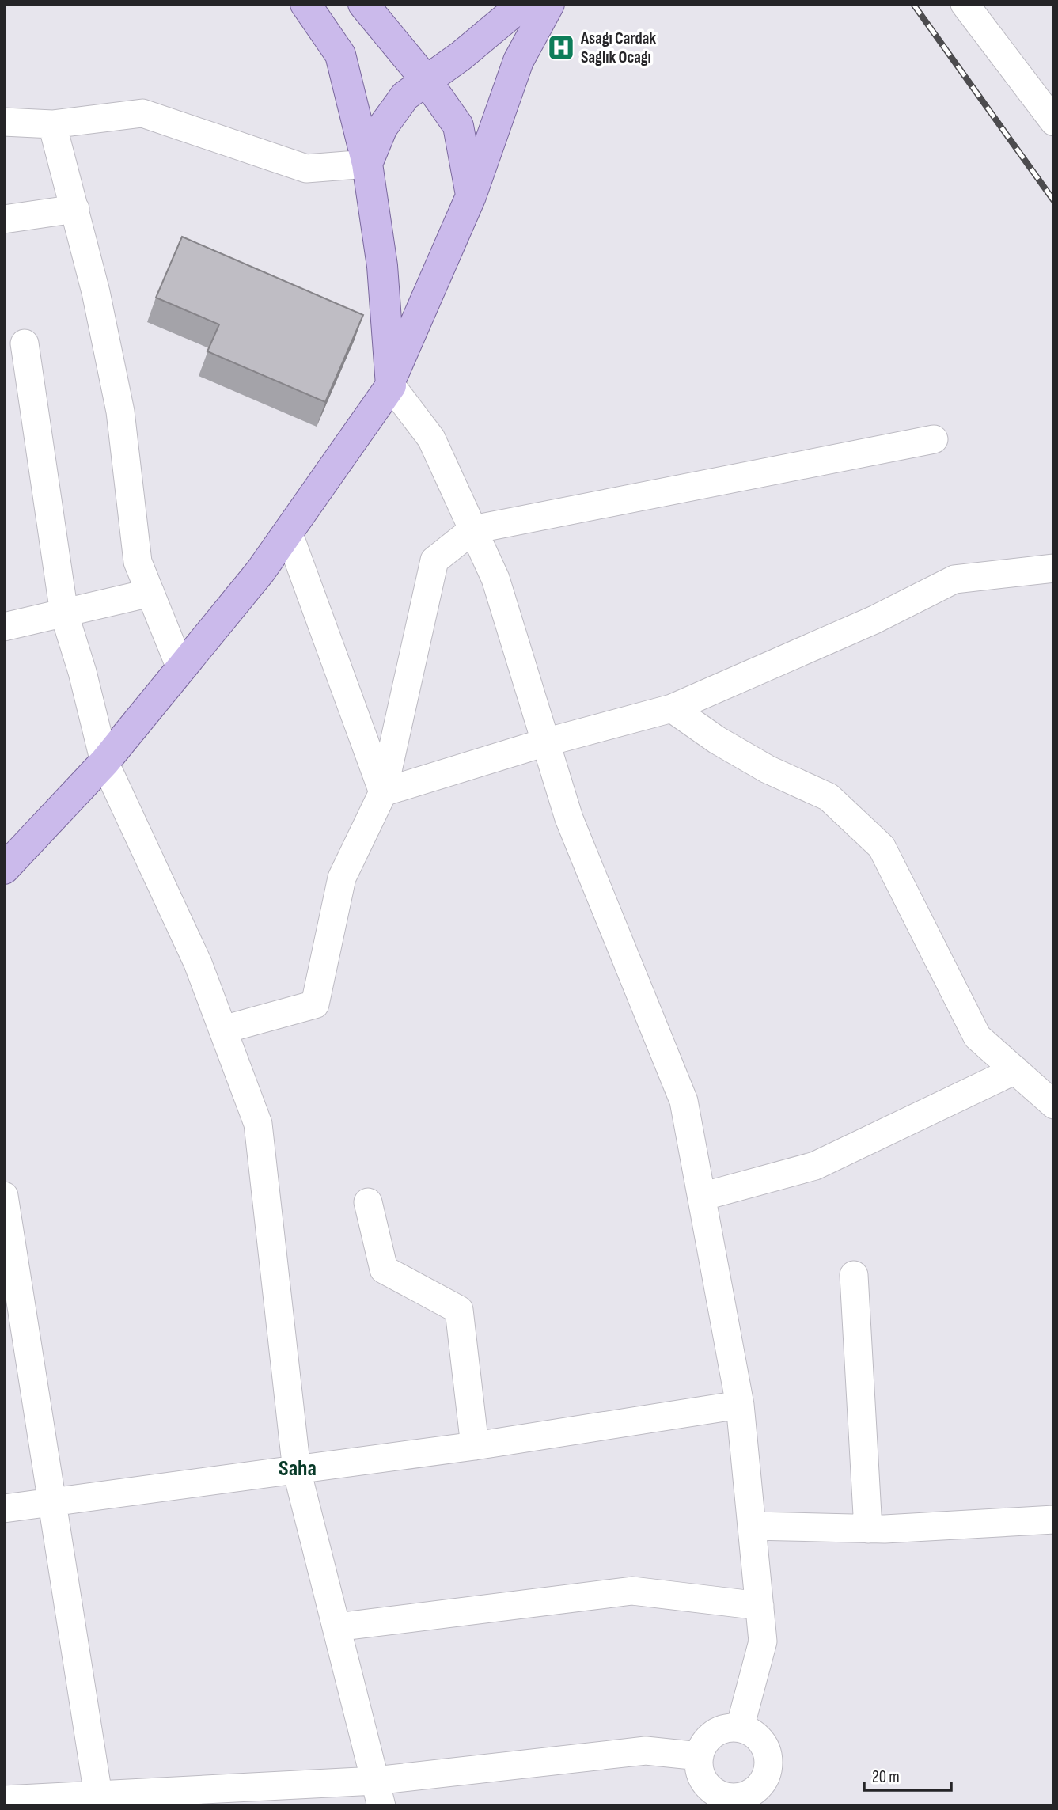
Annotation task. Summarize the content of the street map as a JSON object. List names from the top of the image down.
{
  "districts": ["Saha"],
  "places": {
    "hospital": ["Asagı Cardak Saglık Ocagı"]
  },
  "scale_bar": "20 m"
}
